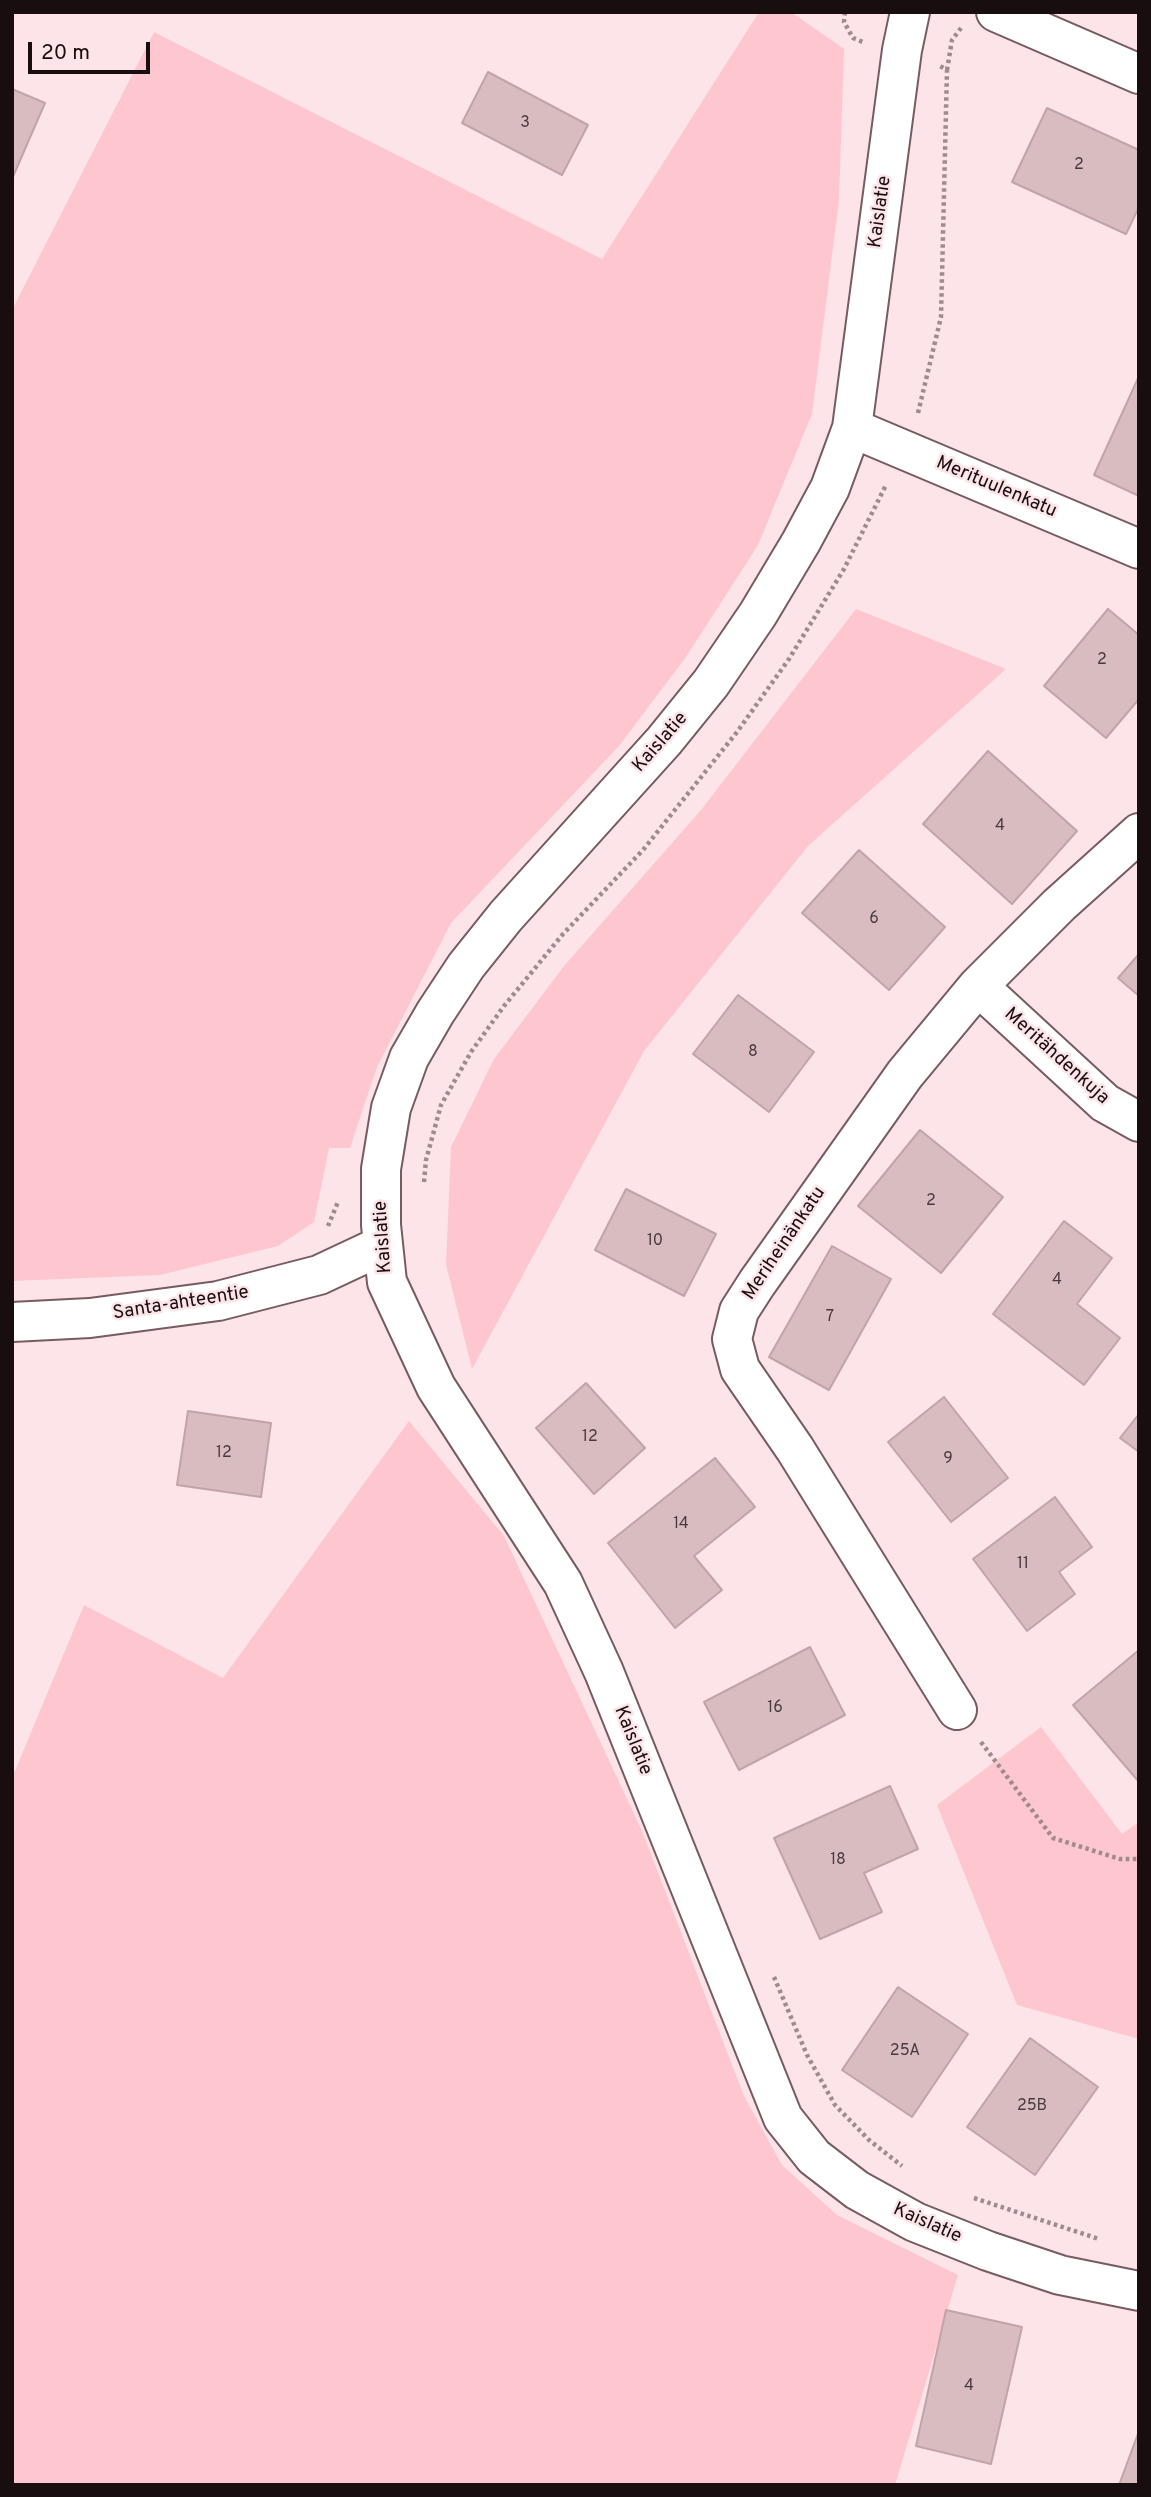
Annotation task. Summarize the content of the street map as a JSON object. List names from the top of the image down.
{
  "streets": {
    "street": [
      "Kaislatie",
      "Merituulenkatu",
      "Meritähdenkuja",
      "Meriheinänkatu",
      "Santa-ahteentie"
    ]
  },
  "crossings": [
    ["Kaislatie", "Merituulenkatu"],
    ["Kaislatie", "Santa-ahteentie"],
    ["Meritähdenkuja", "Meriheinänkatu"]
  ],
  "house_numbers": [
    "3",
    "2",
    "2",
    "4",
    "6",
    "8",
    "2",
    "10",
    "4",
    "7",
    "12",
    "12",
    "9",
    "14",
    "11",
    "16",
    "18",
    "25A",
    "25B",
    "4"
  ],
  "scale_bar": "20 m"
}
